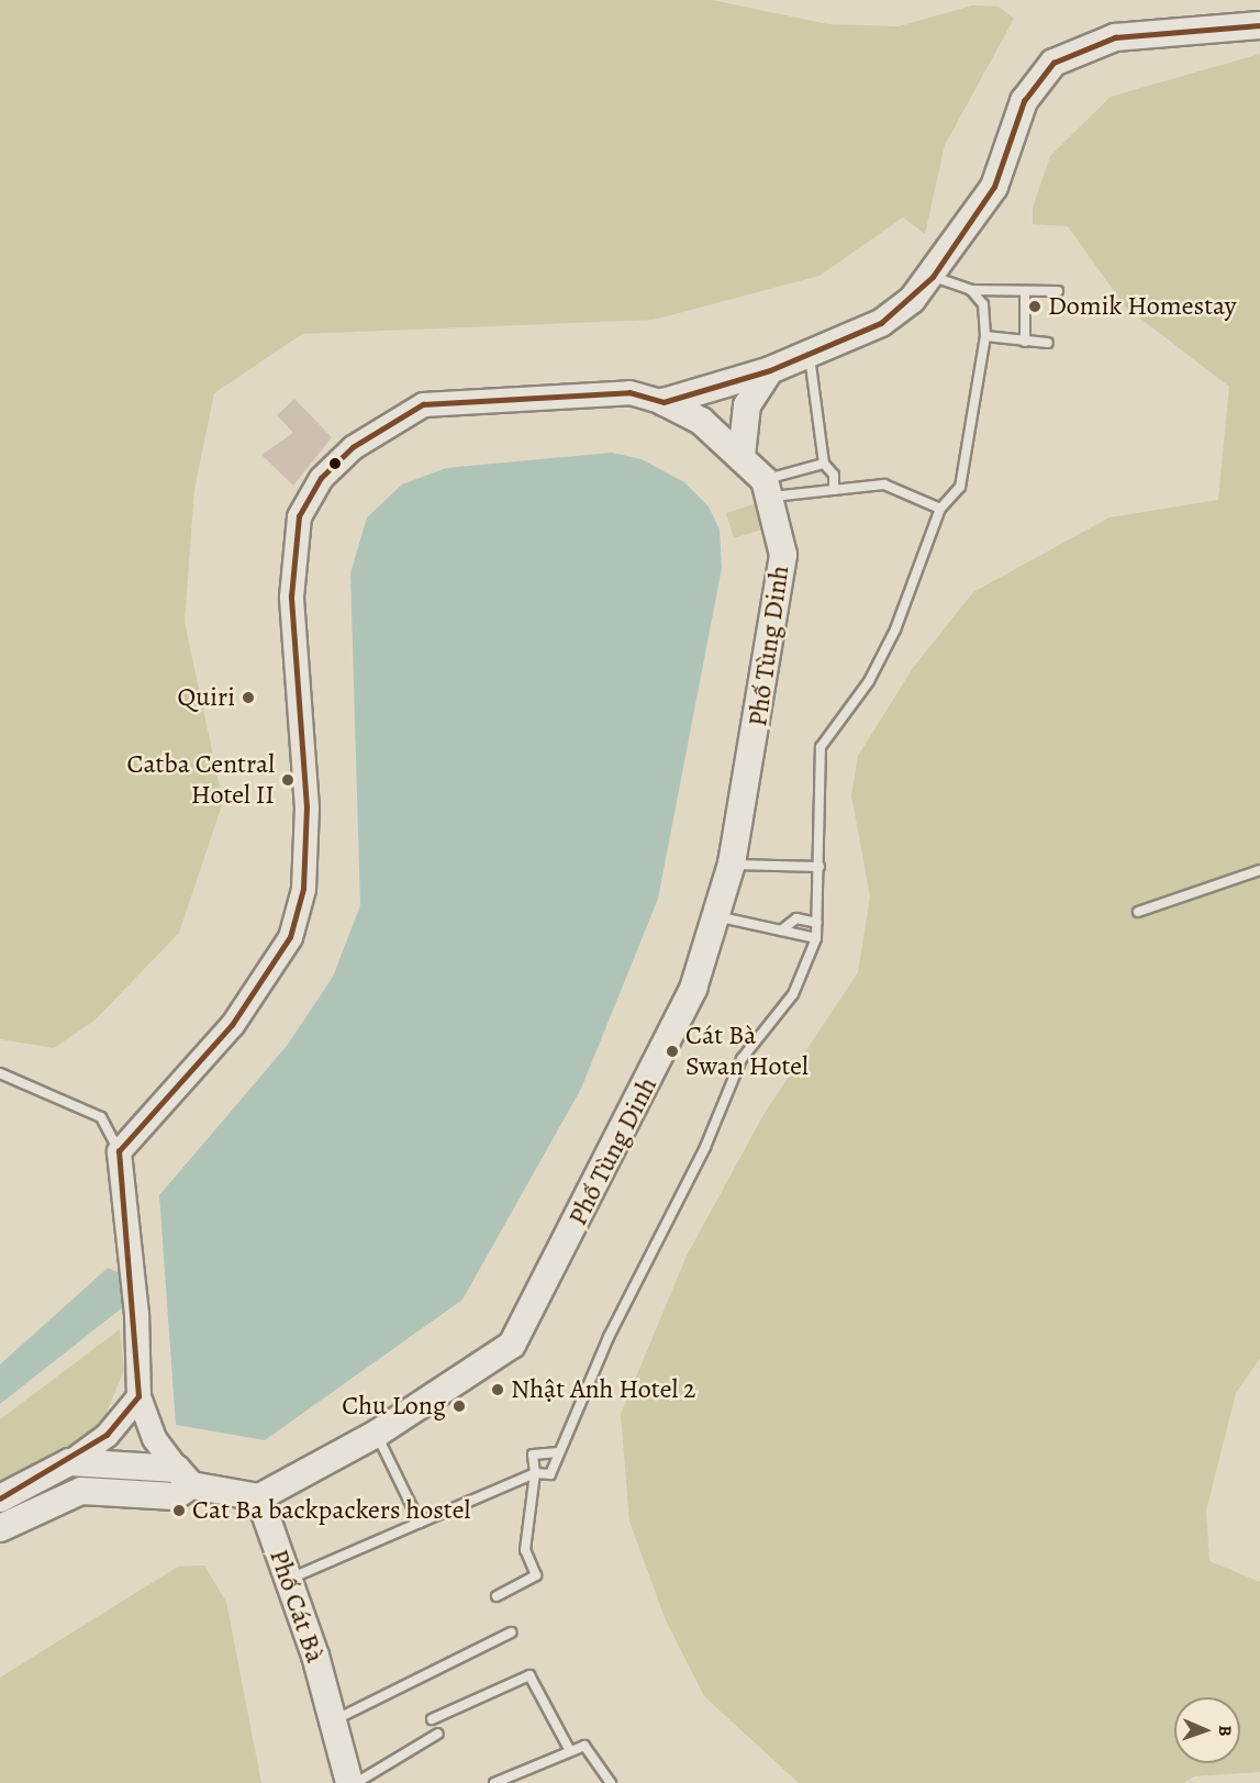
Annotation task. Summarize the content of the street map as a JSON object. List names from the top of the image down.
{
  "streets": {
    "main road": ["Phố Tùng Dinh", "Phố Cát Bà"]
  },
  "crossings": [
    ["Phố Tùng Dinh", "Phố Cát Bà"]
  ],
  "places": [
    "Domik Homestay",
    "Quiri",
    "Catba Central Hotel II",
    "Cát Bà Swan Hotel",
    "Nhật Anh Hotel 2",
    "Chu Long",
    "Cat Ba backpackers hostel"
  ],
  "north": "right"
}
